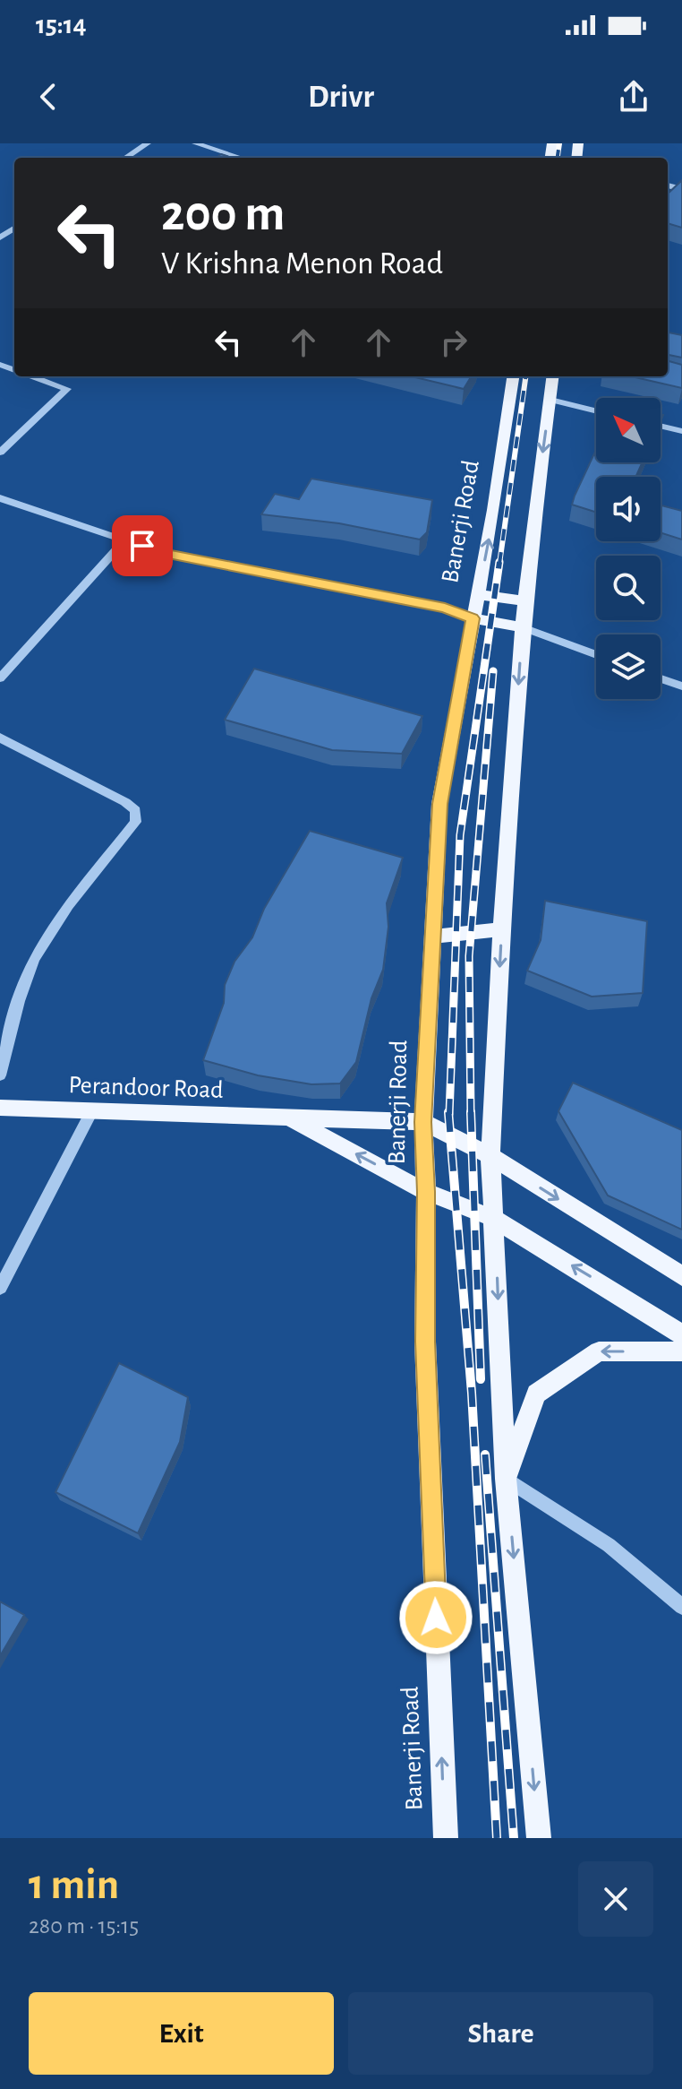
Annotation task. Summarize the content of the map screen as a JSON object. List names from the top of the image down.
{
  "streets": {
    "main road": ["Banerji Road", "Perandoor Road"]
  },
  "crossings": [
    ["Banerji Road", "Perandoor Road"]
  ],
  "north": "top left",
  "page": {
    "status": "15:14",
    "header": "Drivr",
    "turn": ["200 m", "V Krishna Menon Road"],
    "heading": ["1 min", "280 m · 15:15"],
    "buttons": ["Exit", "Share"]
  }
}
